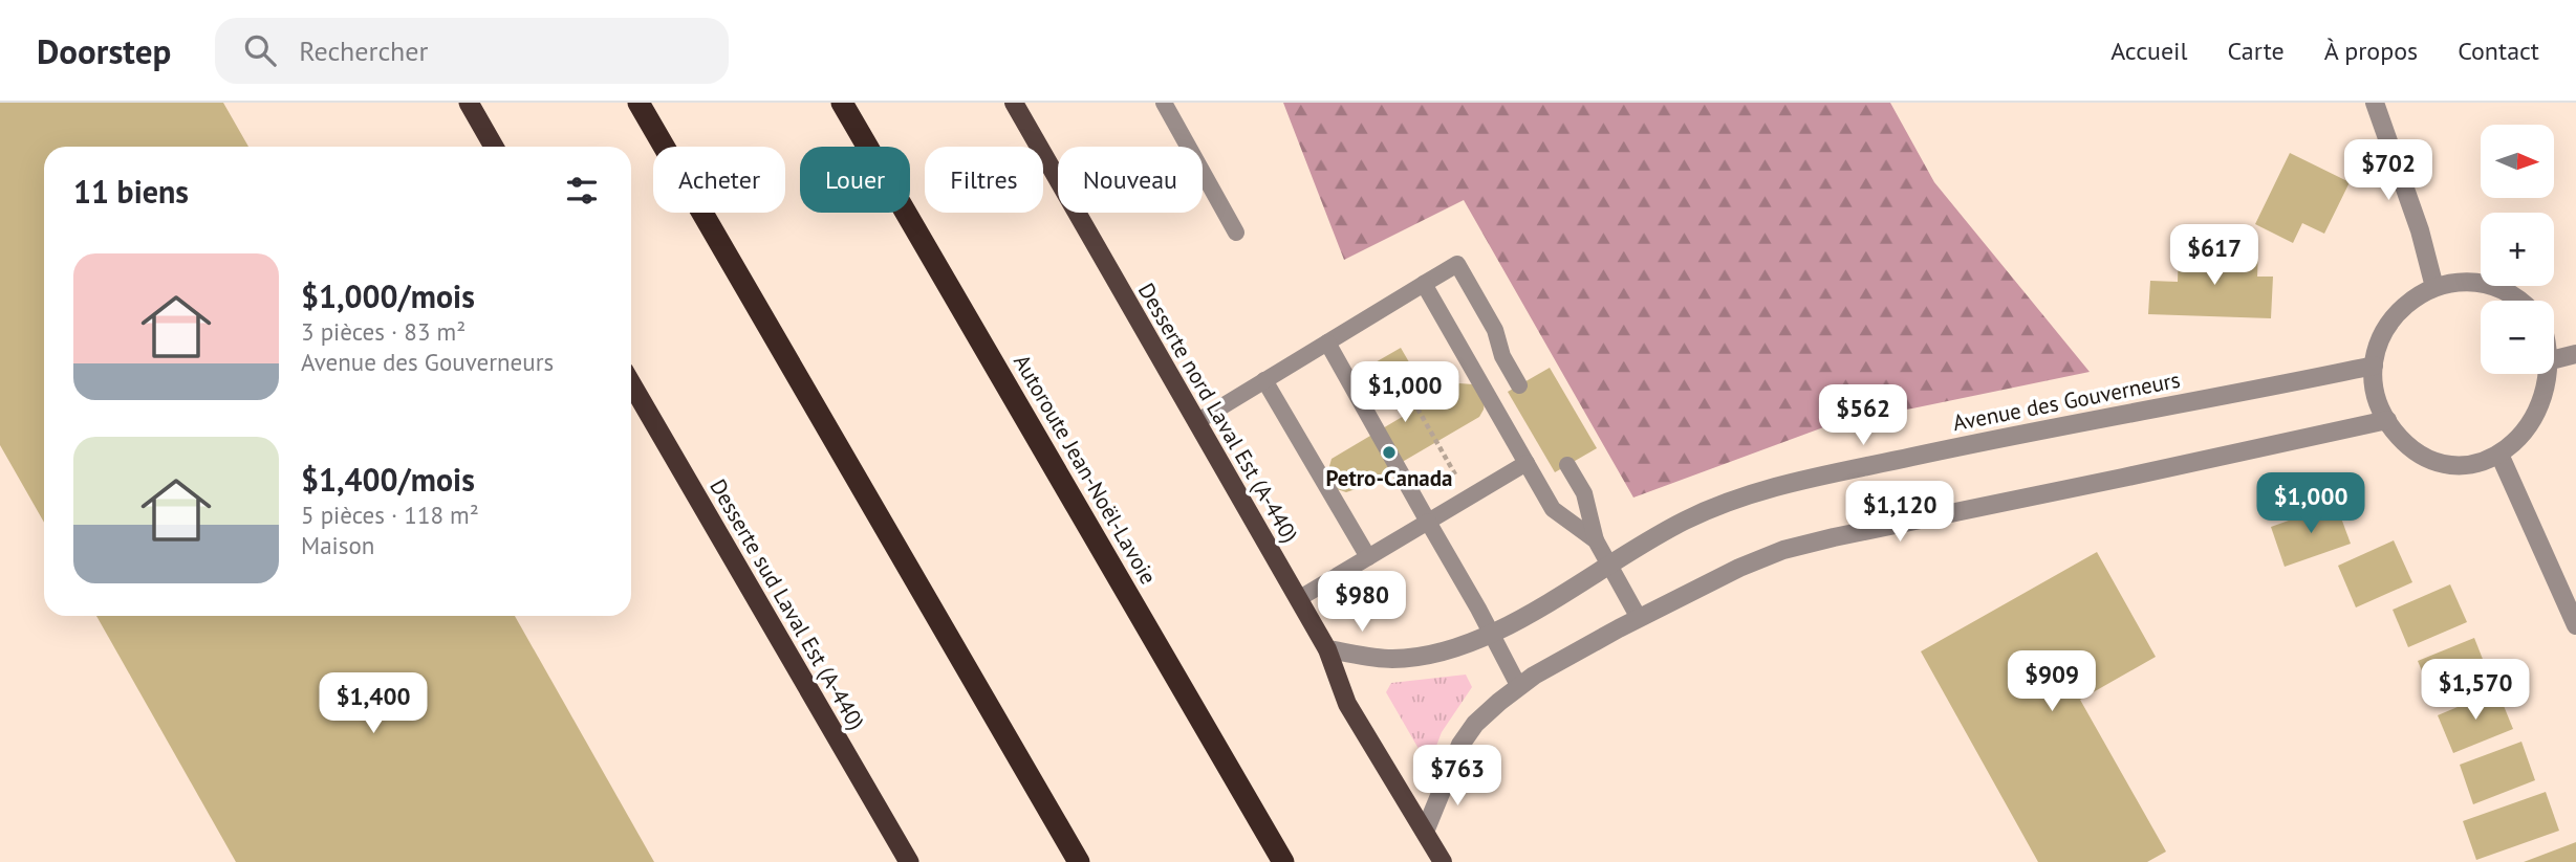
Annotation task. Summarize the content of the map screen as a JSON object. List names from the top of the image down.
{
  "streets": {
    "highway": ["Autoroute Jean-Noël-Lavoie", "Desserte sud Laval Est (A-440)"],
    "main road": ["Desserte nord Laval Est (A-440)"],
    "street": ["Avenue des Gouverneurs"]
  },
  "crossings": [
    ["Avenue des Gouverneurs", "Desserte nord Laval Est (A-440)"]
  ],
  "places": ["Petro-Canada"],
  "north": "right",
  "page": {
    "header": "Doorstep",
    "search": "Rechercher",
    "nav": [
      "Accueil",
      "Carte",
      "À propos",
      "Contact"
    ],
    "map_buttons": ["+", "−"],
    "price": [
      "$702",
      "$617",
      "$1,000",
      "$562",
      "$1,000",
      "$1,120",
      "$980",
      "$909",
      "$1,570",
      "$1,400",
      "$763"
    ],
    "chip": [
      "Acheter",
      "Louer",
      "Filtres",
      "Nouveau"
    ],
    "heading": "11 biens",
    "list": [
      {
        "name": "$1,000/mois",
        "note": "3 pièces · 83 m² · Avenue des Gouverneurs"
      },
      {
        "name": "$1,400/mois",
        "note": "5 pièces · 118 m² · Maison"
      }
    ]
  }
}
